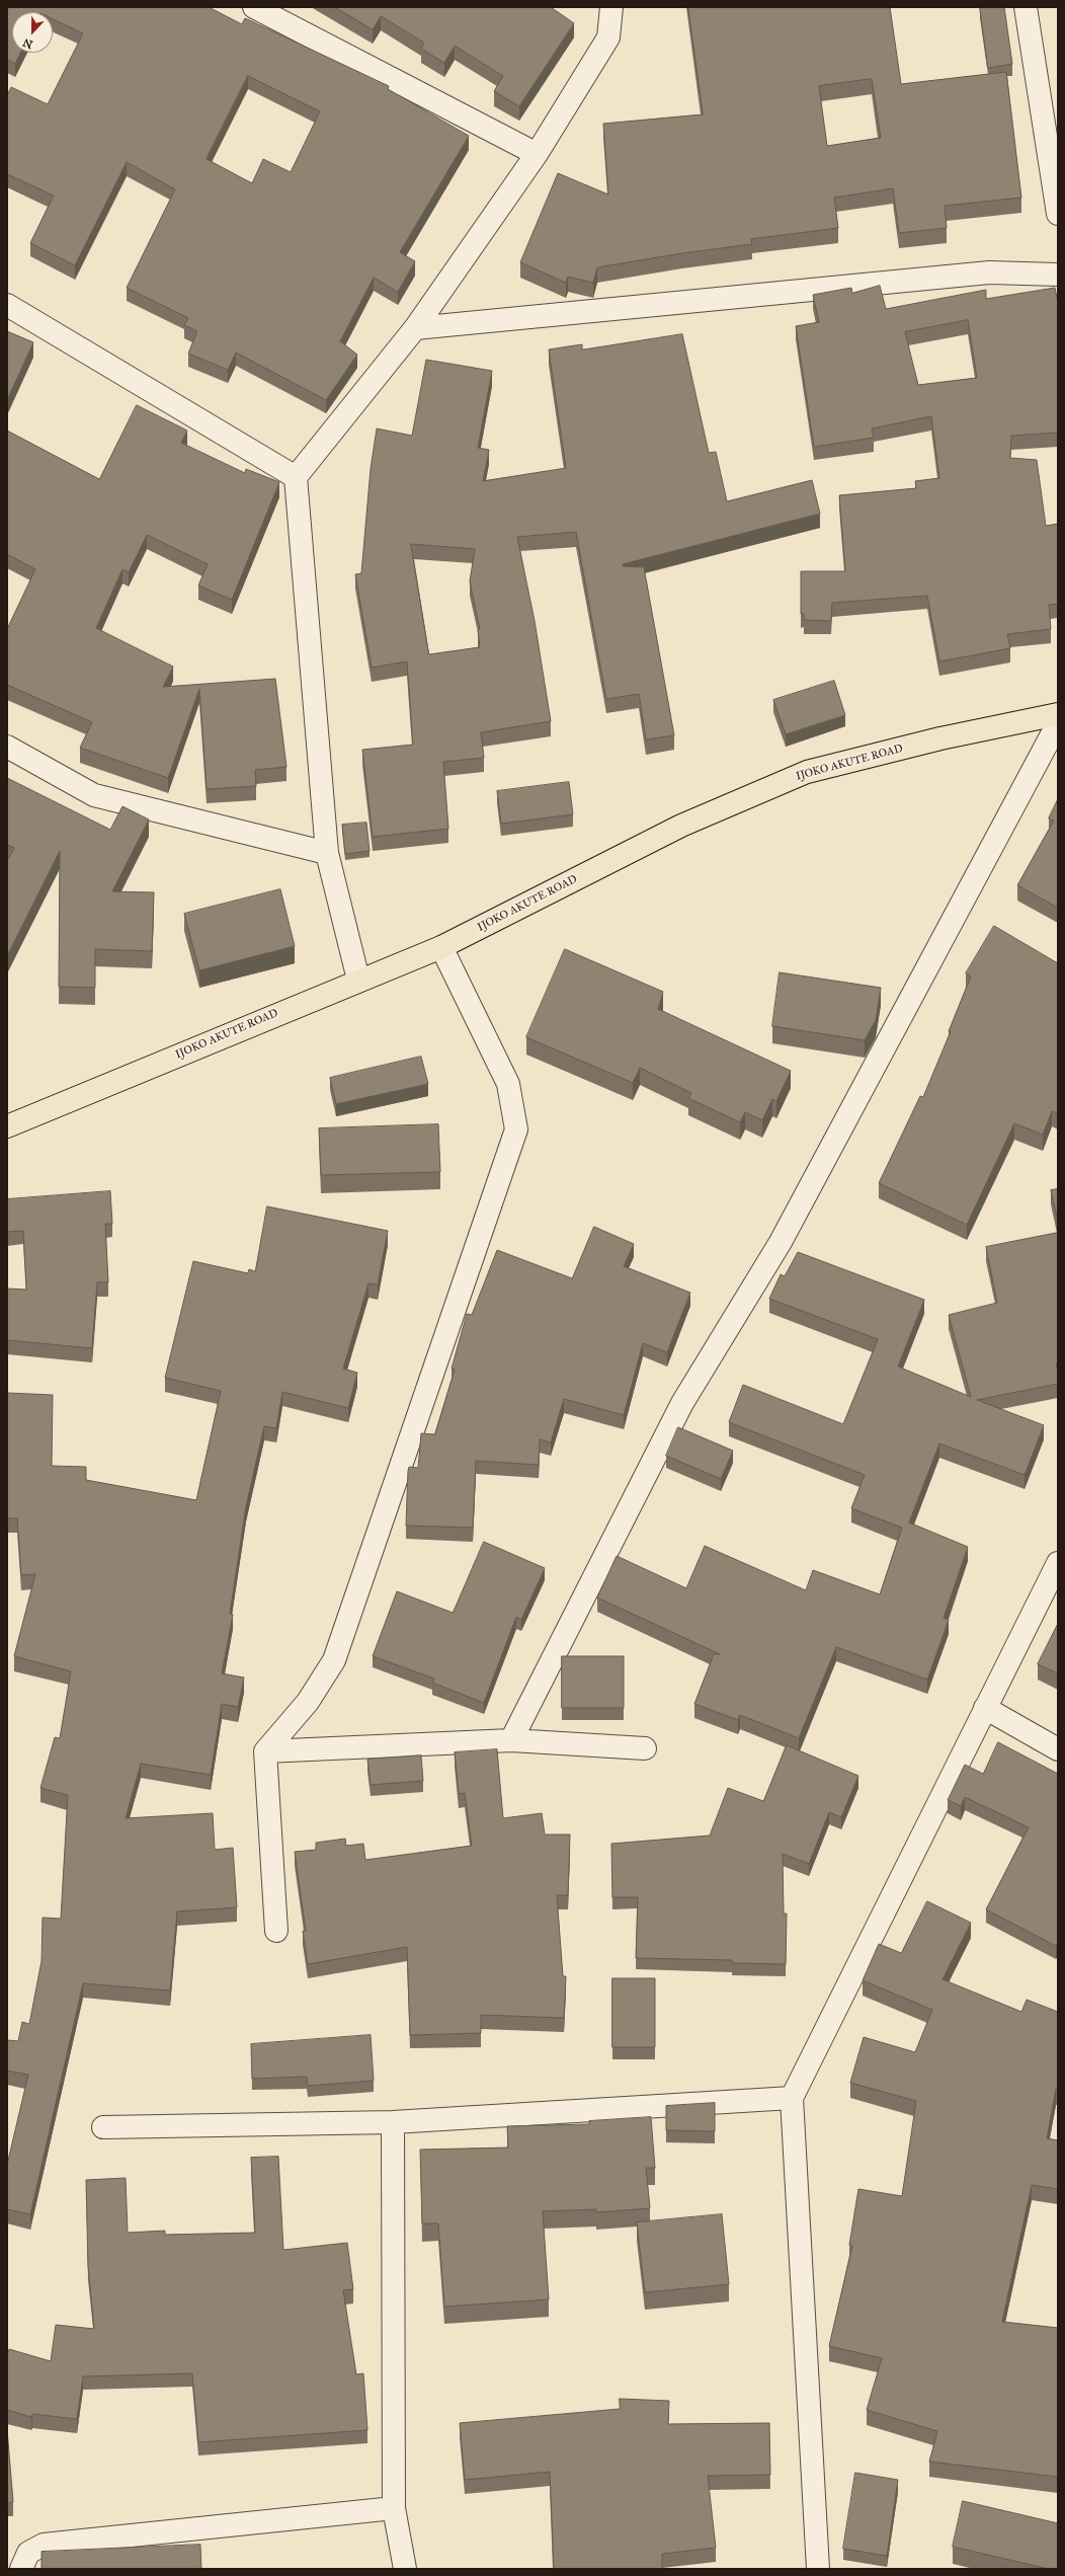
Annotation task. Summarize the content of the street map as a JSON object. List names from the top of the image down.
{
  "streets": {
    "main road": ["IJOKO AKUTE ROAD"]
  },
  "north": "bottom"
}
